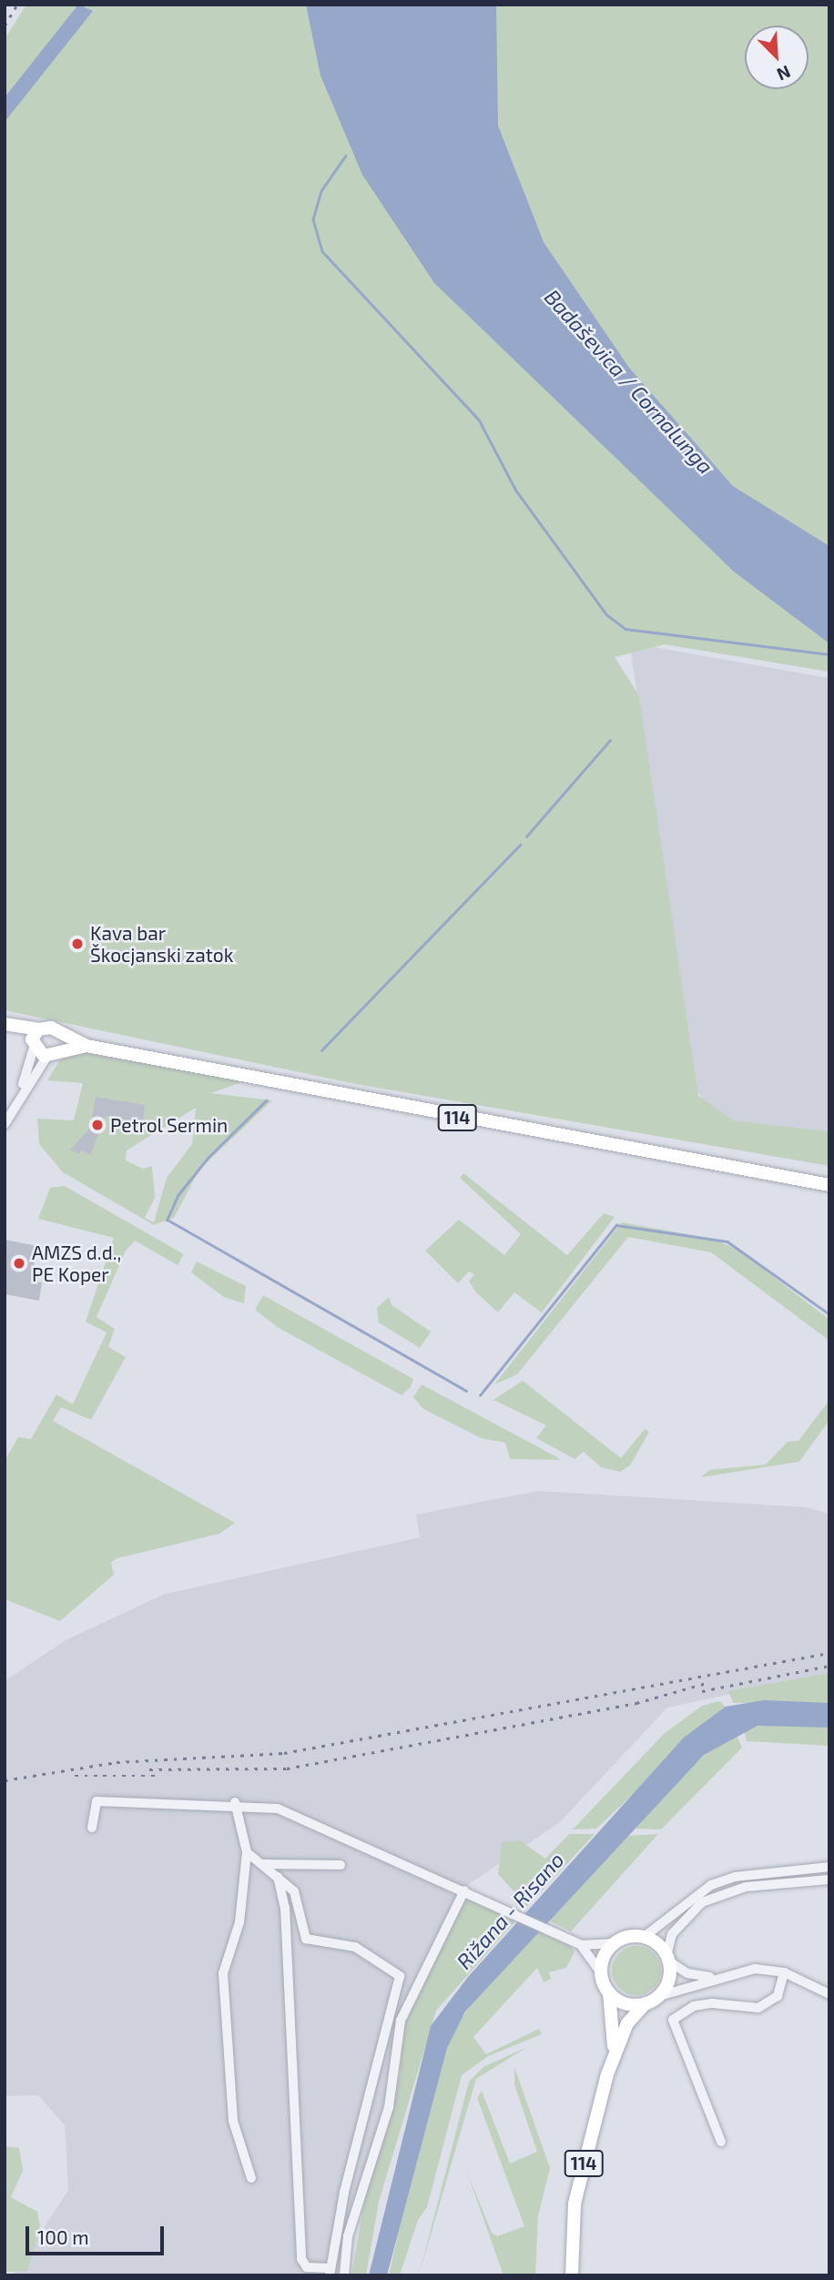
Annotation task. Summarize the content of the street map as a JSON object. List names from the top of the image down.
{
  "streets": {
    "main road": ["114"]
  },
  "water": ["Badaševica / Cornalunga", "Rižana - Risano"],
  "places": ["Kava bar Škocjanski zatok", "Petrol Sermin", "AMZS d.d., PE Koper"],
  "scale_bar": "100 m",
  "north": "bottom right"
}
